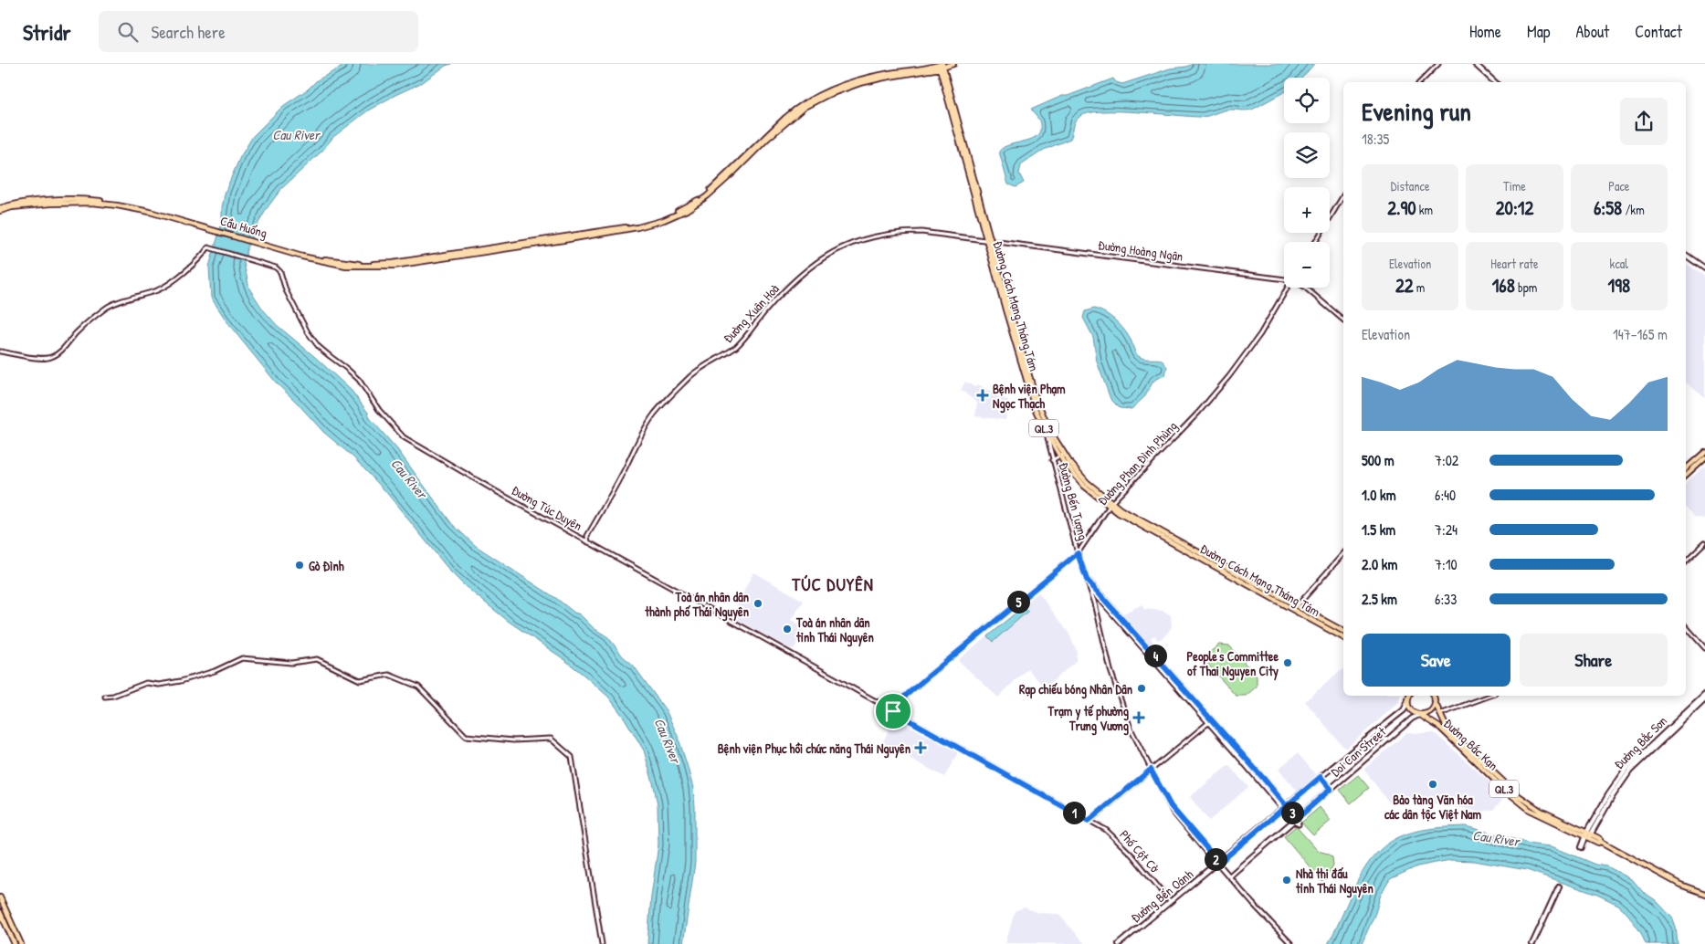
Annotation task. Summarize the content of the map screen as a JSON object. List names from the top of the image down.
{
  "streets": {
    "highway": [
      "Cầu Huống",
      "Đường Cách Mạng Tháng Tám",
      "QL.3",
      "Đường Bắc Kạn"
    ],
    "main road": [
      "Đường Bến Tượng",
      "Đường Bắc Sơn",
      "Doi Can Street",
      "Đường Bến Oánh"
    ],
    "street": [
      "Đường Hoàng Ngân",
      "Đường Xuân Hoà",
      "Đường Phan Đình Phùng",
      "Đường Túc Duyên",
      "Phố Cột Cờ"
    ]
  },
  "crossings": [
    ["Cầu Huống", "Đường Cách Mạng Tháng Tám"],
    ["Đường Hoàng Ngân", "Đường Cách Mạng Tháng Tám"],
    ["Đường Hoàng Ngân", "Đường Xuân Hoà"],
    ["Đường Cách Mạng Tháng Tám", "Đường Xuân Hoà"],
    ["Đường Cách Mạng Tháng Tám", "Đường Phan Đình Phùng"],
    ["Đường Cách Mạng Tháng Tám", "Đường Bến Tượng"],
    ["Đường Xuân Hoà", "Đường Túc Duyên"],
    ["QL.3", "Đường Bắc Kạn"],
    ["QL.3", "Doi Can Street"],
    ["Đường Phan Đình Phùng", "Đường Bến Tượng"],
    ["Đường Phan Đình Phùng", "Đường Túc Duyên"],
    ["Đường Bến Tượng", "Doi Can Street"],
    ["Đường Bến Tượng", "Đường Bến Oánh"],
    ["Đường Túc Duyên", "Phố Cột Cờ"],
    ["Đường Bắc Sơn", "Đường Bắc Kạn"],
    ["Đường Bắc Kạn", "Doi Can Street"],
    ["Doi Can Street", "Đường Bến Oánh"],
    ["Phố Cột Cờ", "Đường Bến Oánh"]
  ],
  "districts": ["TÚC DUYÊN"],
  "water": ["Cau River"],
  "places": {
    "health": ["Bệnh viện Phạm Ngọc Thạch", "Trạm y tế phường Trưng Vương", "Bệnh viện Phục hồi chức năng Thái Nguyên"],
    "other": [
      "Gò Đình",
      "Toà án nhân dân thành phố Thái Nguyên",
      "Toà án nhân dân tỉnh Thái Nguyên",
      "People's Committee of Thai Nguyen City",
      "Rạp chiếu bóng Nhân Dân",
      "Bảo tàng Văn hóa các dân tộc Việt Nam",
      "Nhà thi đấu tỉnh Thái Nguyên"
    ]
  },
  "page": {
    "header": "Stridr",
    "search": "Search here",
    "nav": [
      "Home",
      "Map",
      "About",
      "Contact"
    ],
    "map_buttons": ["+", "−"],
    "heading": ["Evening run", "18:35"],
    "stats": [
      ["Distance", "2.90 km"],
      ["Time", "20:12"],
      ["Pace", "6:58 /km"],
      ["Elevation", "22 m"],
      ["Heart rate", "168 bpm"],
      ["kcal", "198"]
    ],
    "chart": ["Elevation", "147–165 m"],
    "list": [
      {
        "name": "500 m",
        "note": "7:02"
      },
      {
        "name": "1.0 km",
        "note": "6:40"
      },
      {
        "name": "1.5 km",
        "note": "7:24"
      },
      {
        "name": "2.0 km",
        "note": "7:10"
      },
      {
        "name": "2.5 km",
        "note": "6:33"
      }
    ],
    "pins": [
      "5",
      "4",
      "1",
      "3",
      "2"
    ],
    "buttons": ["Save", "Share"]
  }
}
